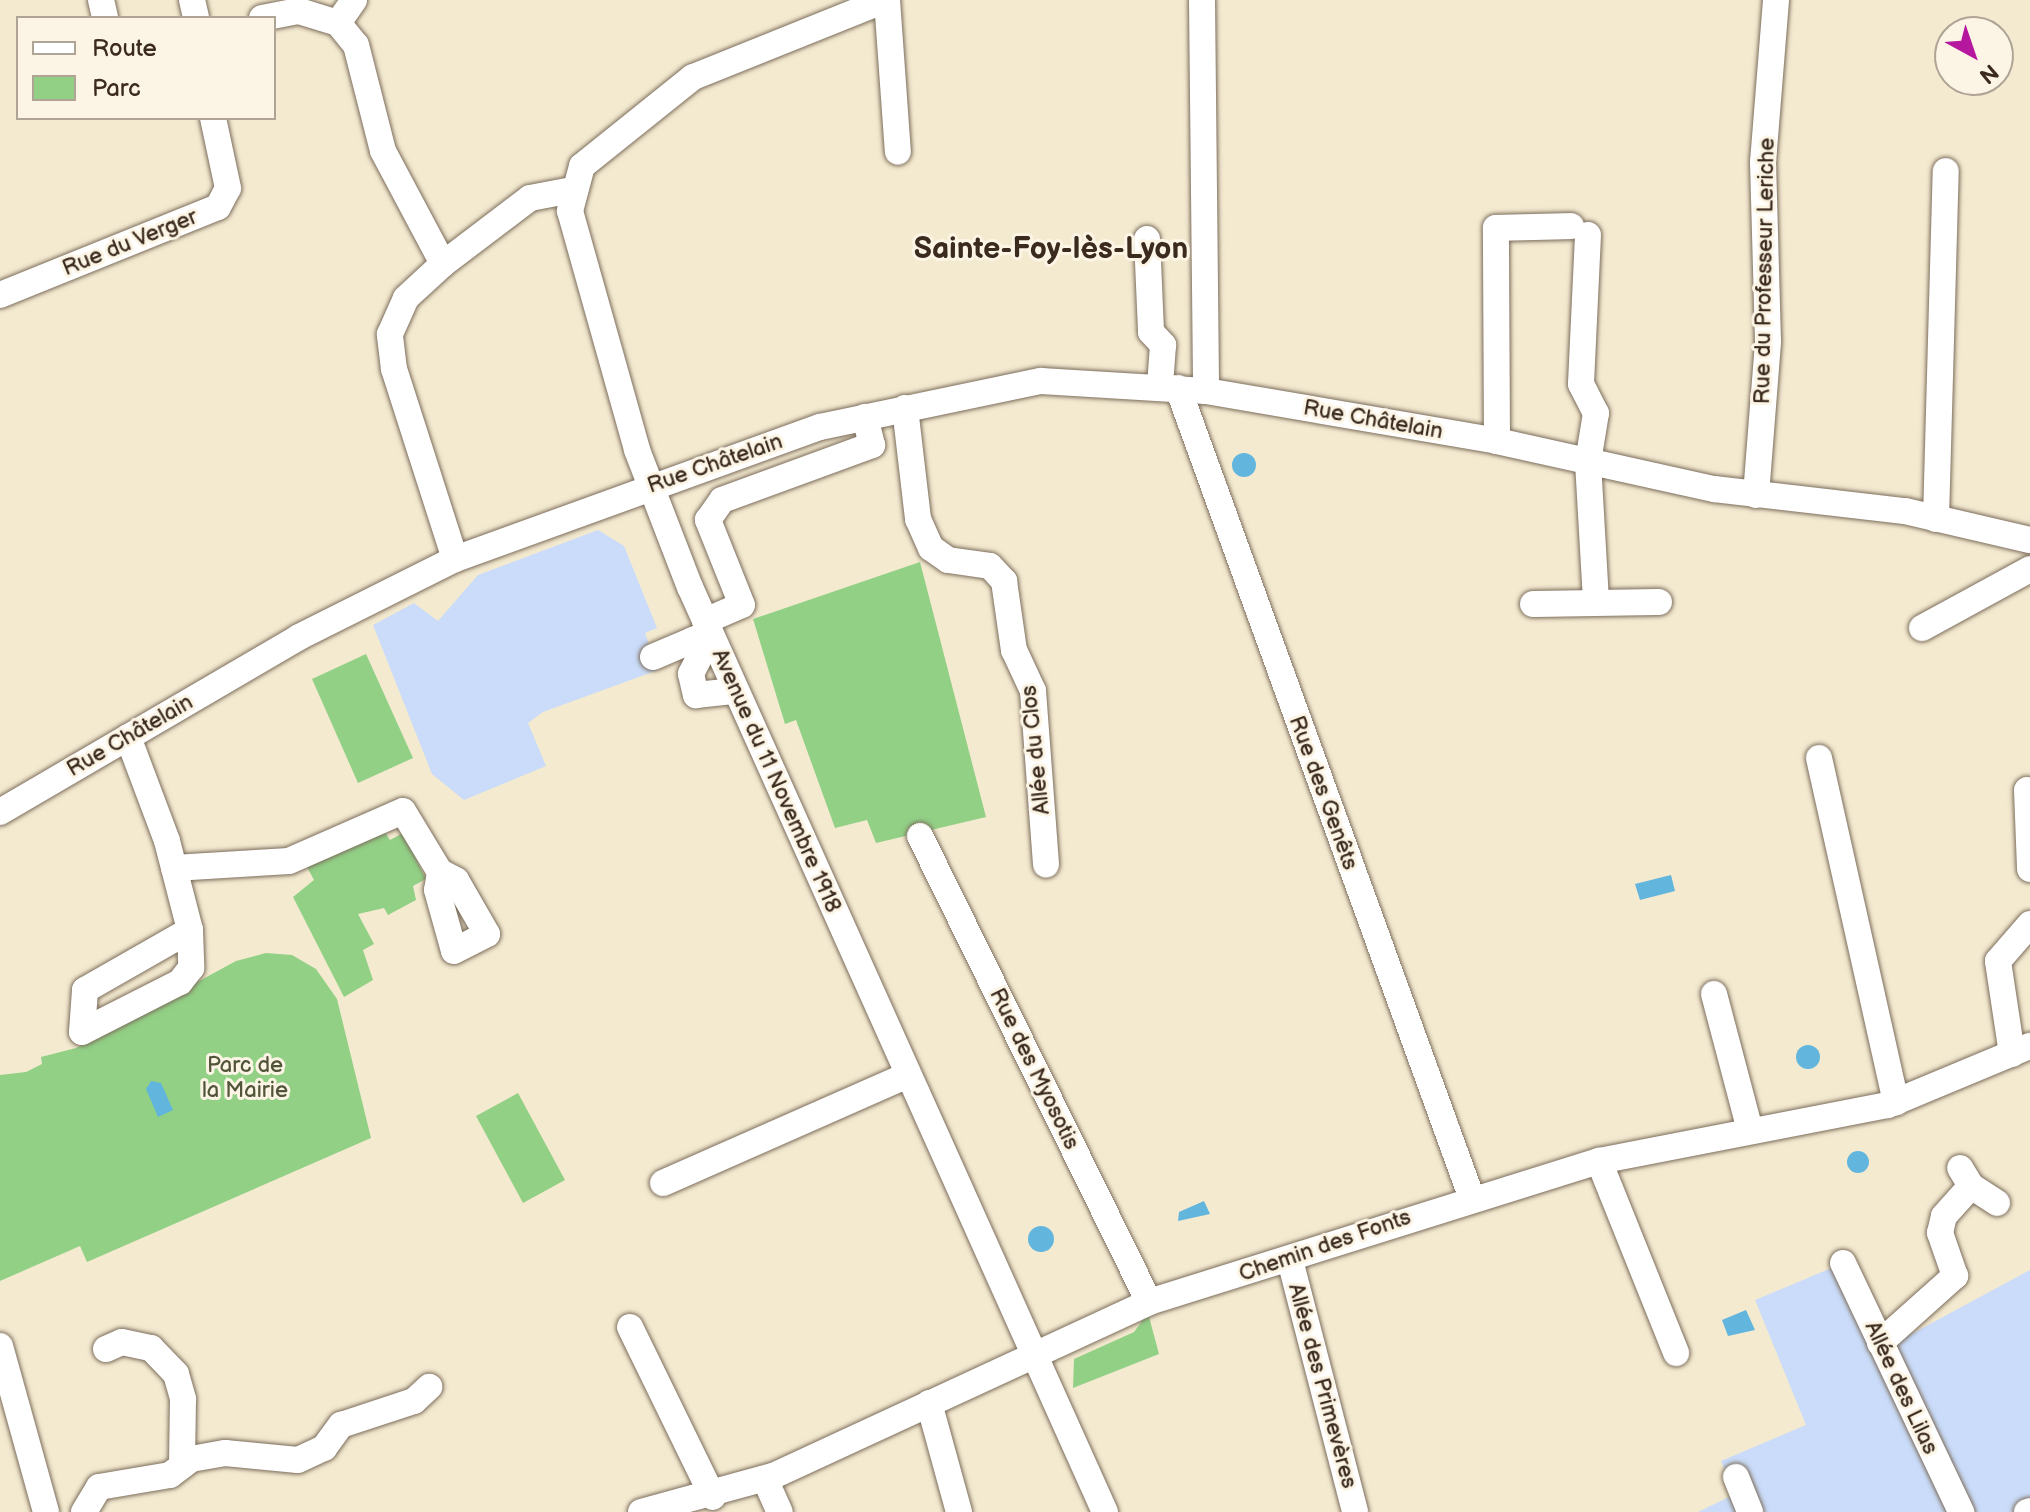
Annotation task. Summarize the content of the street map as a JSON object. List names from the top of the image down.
{
  "streets": {
    "street": [
      "Rue du Verger",
      "Rue du Professeur Leriche",
      "Rue Châtelain",
      "Allée du Clos",
      "Avenue du 11 Novembre 1918",
      "Rue des Genêts",
      "Rue des Myosotis",
      "Chemin des Fonts",
      "Allée des Primevères",
      "Allée des Lilas"
    ]
  },
  "crossings": [
    ["Rue du Professeur Leriche", "Rue Châtelain"],
    ["Rue Châtelain", "Allée du Clos"],
    ["Rue Châtelain", "Avenue du 11 Novembre 1918"],
    ["Rue Châtelain", "Rue des Genêts"],
    ["Avenue du 11 Novembre 1918", "Chemin des Fonts"],
    ["Rue des Genêts", "Chemin des Fonts"],
    ["Rue des Myosotis", "Chemin des Fonts"],
    ["Chemin des Fonts", "Allée des Primevères"]
  ],
  "districts": ["Sainte-Foy-lès-Lyon"],
  "parks": ["Parc de la Mairie"],
  "legend": ["Route", "Parc"],
  "north": "bottom right"
}
